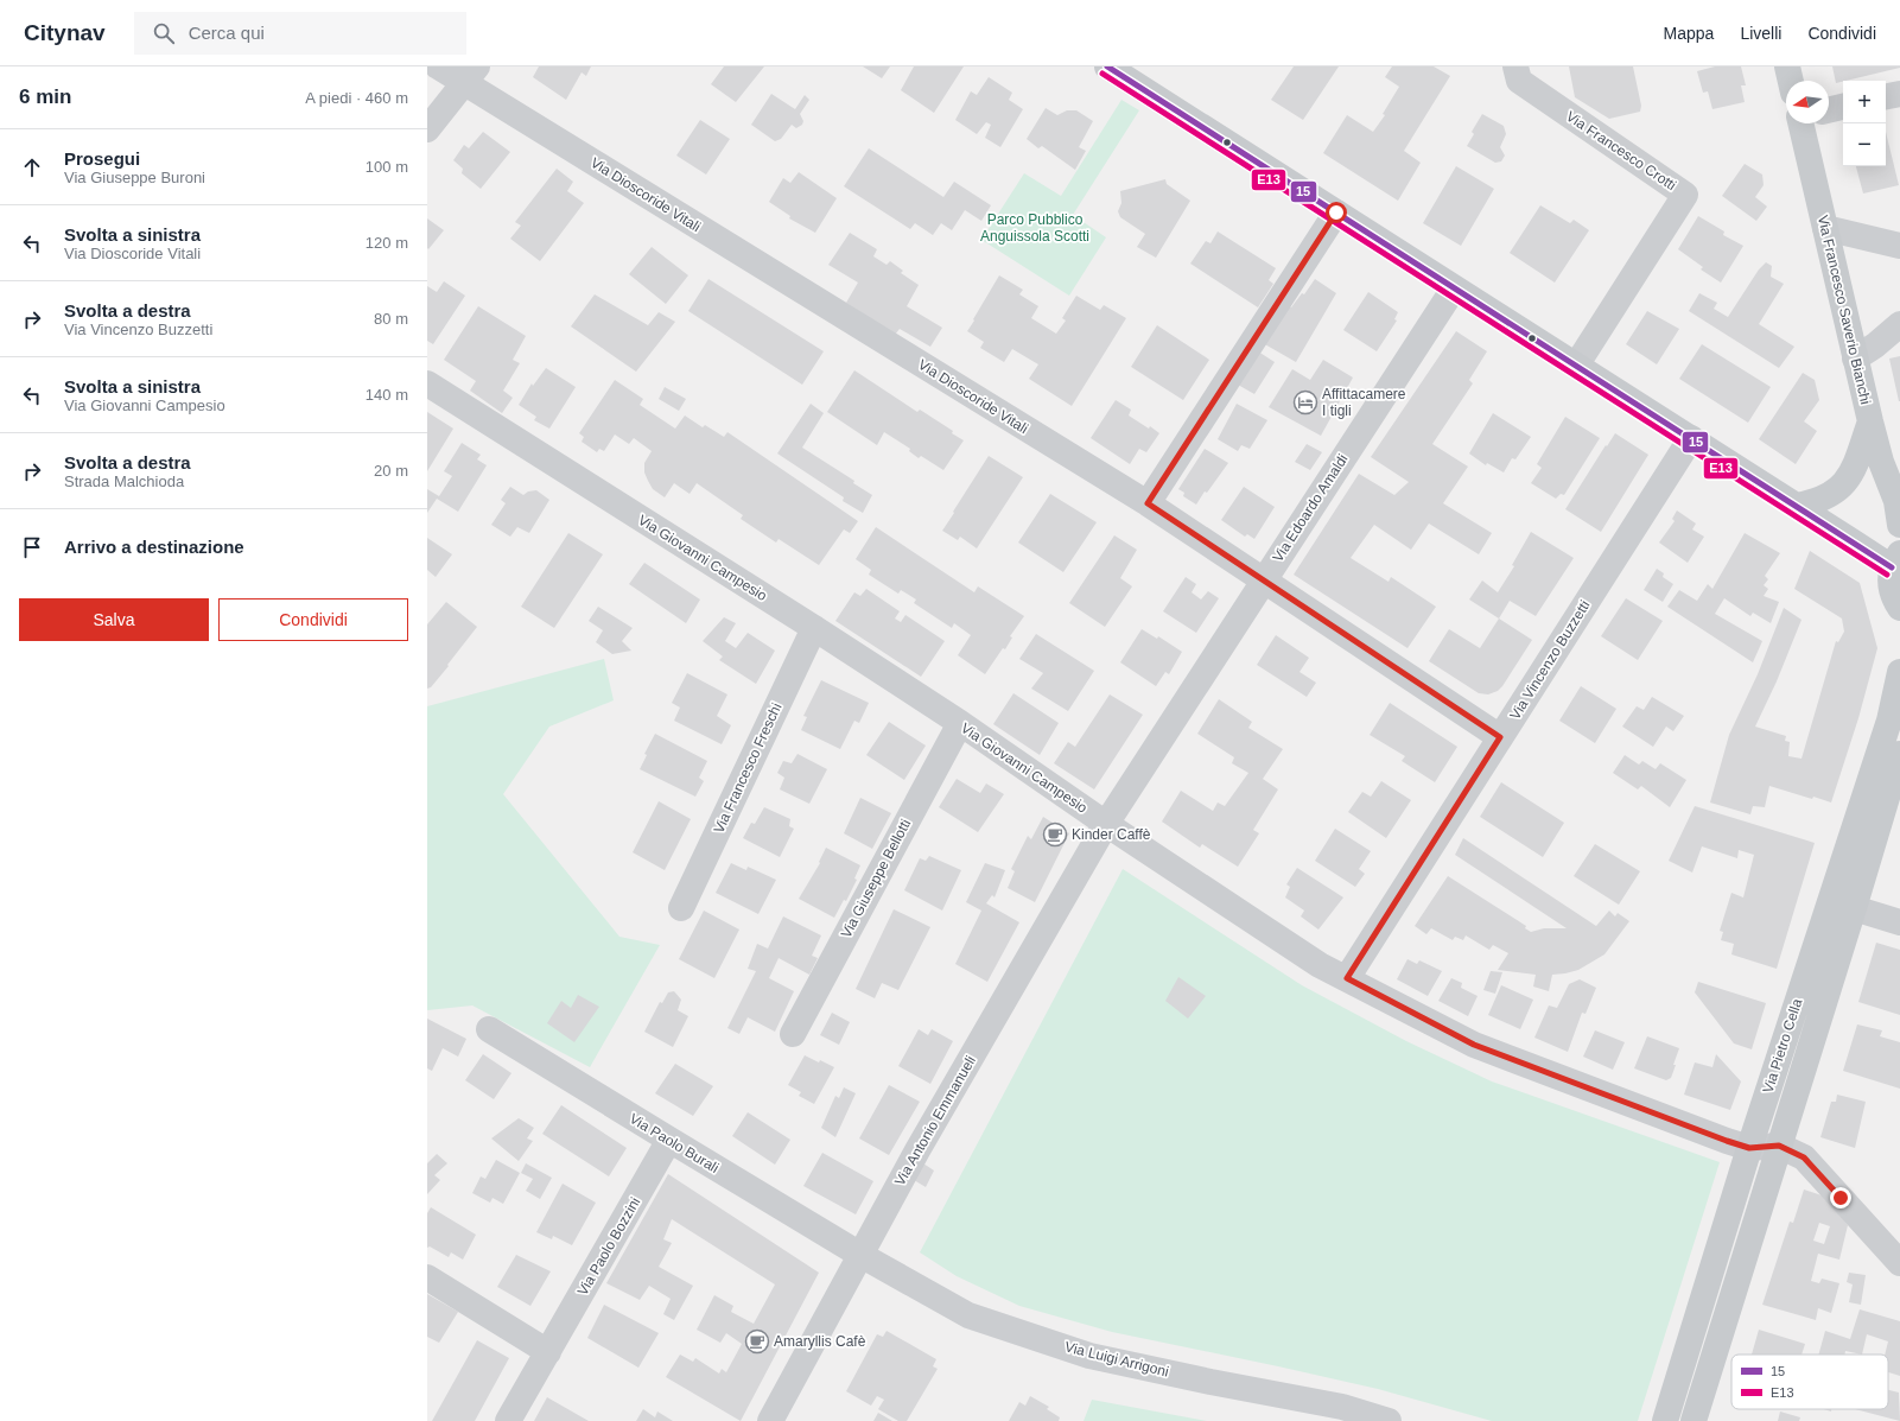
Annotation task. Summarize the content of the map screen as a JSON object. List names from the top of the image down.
{
  "streets": {
    "main road": ["Via Francesco Saverio Bianchi", "Via Pietro Cella"],
    "street": [
      "Via Francesco Crotti",
      "Via Dioscoride Vitali",
      "Via Edoardo Amaldi",
      "Via Giovanni Campesio",
      "Via Vincenzo Buzzetti",
      "Via Francesco Freschi",
      "Via Giuseppe Bellotti",
      "Via Antonio Emmanueli",
      "Via Paolo Burali",
      "Via Paolo Bozzini",
      "Via Luigi Arrigoni"
    ]
  },
  "crossings": [
    ["Via Dioscoride Vitali", "Via Edoardo Amaldi"],
    ["Via Dioscoride Vitali", "Via Vincenzo Buzzetti"],
    ["Via Edoardo Amaldi", "Via Giovanni Campesio"],
    ["Via Edoardo Amaldi", "Via Antonio Emmanueli"],
    ["Via Giovanni Campesio", "Via Vincenzo Buzzetti"],
    ["Via Giovanni Campesio", "Via Francesco Freschi"],
    ["Via Giovanni Campesio", "Via Giuseppe Bellotti"],
    ["Via Giovanni Campesio", "Via Pietro Cella"],
    ["Via Giovanni Campesio", "Via Antonio Emmanueli"],
    ["Via Antonio Emmanueli", "Via Paolo Burali"],
    ["Via Antonio Emmanueli", "Via Luigi Arrigoni"],
    ["Via Paolo Burali", "Via Paolo Bozzini"],
    ["Via Paolo Burali", "Via Luigi Arrigoni"]
  ],
  "parks": ["Parco Pubblico Anguissola Scotti"],
  "places": {
    "hotel": ["Affittacamere I tigli"],
    "cafe": ["Kinder Caffè", "Amaryllis Cafè"]
  },
  "lines": ["transit line 15", "transit line E13"],
  "legend": ["15", "E13"],
  "north": "left",
  "page": {
    "header": "Citynav",
    "search": "Cerca qui",
    "nav": ["Mappa", "Livelli", "Condividi"],
    "heading": ["6 min", "A piedi · 460 m"],
    "map_buttons": ["+", "−"],
    "list": [
      ["Prosegui", "Via Giuseppe Buroni", "100 m"],
      ["Svolta a sinistra", "Via Dioscoride Vitali", "120 m"],
      ["Svolta a destra", "Via Vincenzo Buzzetti", "80 m"],
      ["Svolta a sinistra", "Via Giovanni Campesio", "140 m"],
      ["Svolta a destra", "Strada Malchioda", "20 m"],
      "Arrivo a destinazione"
    ],
    "buttons": ["Salva", "Condividi"]
  }
}
